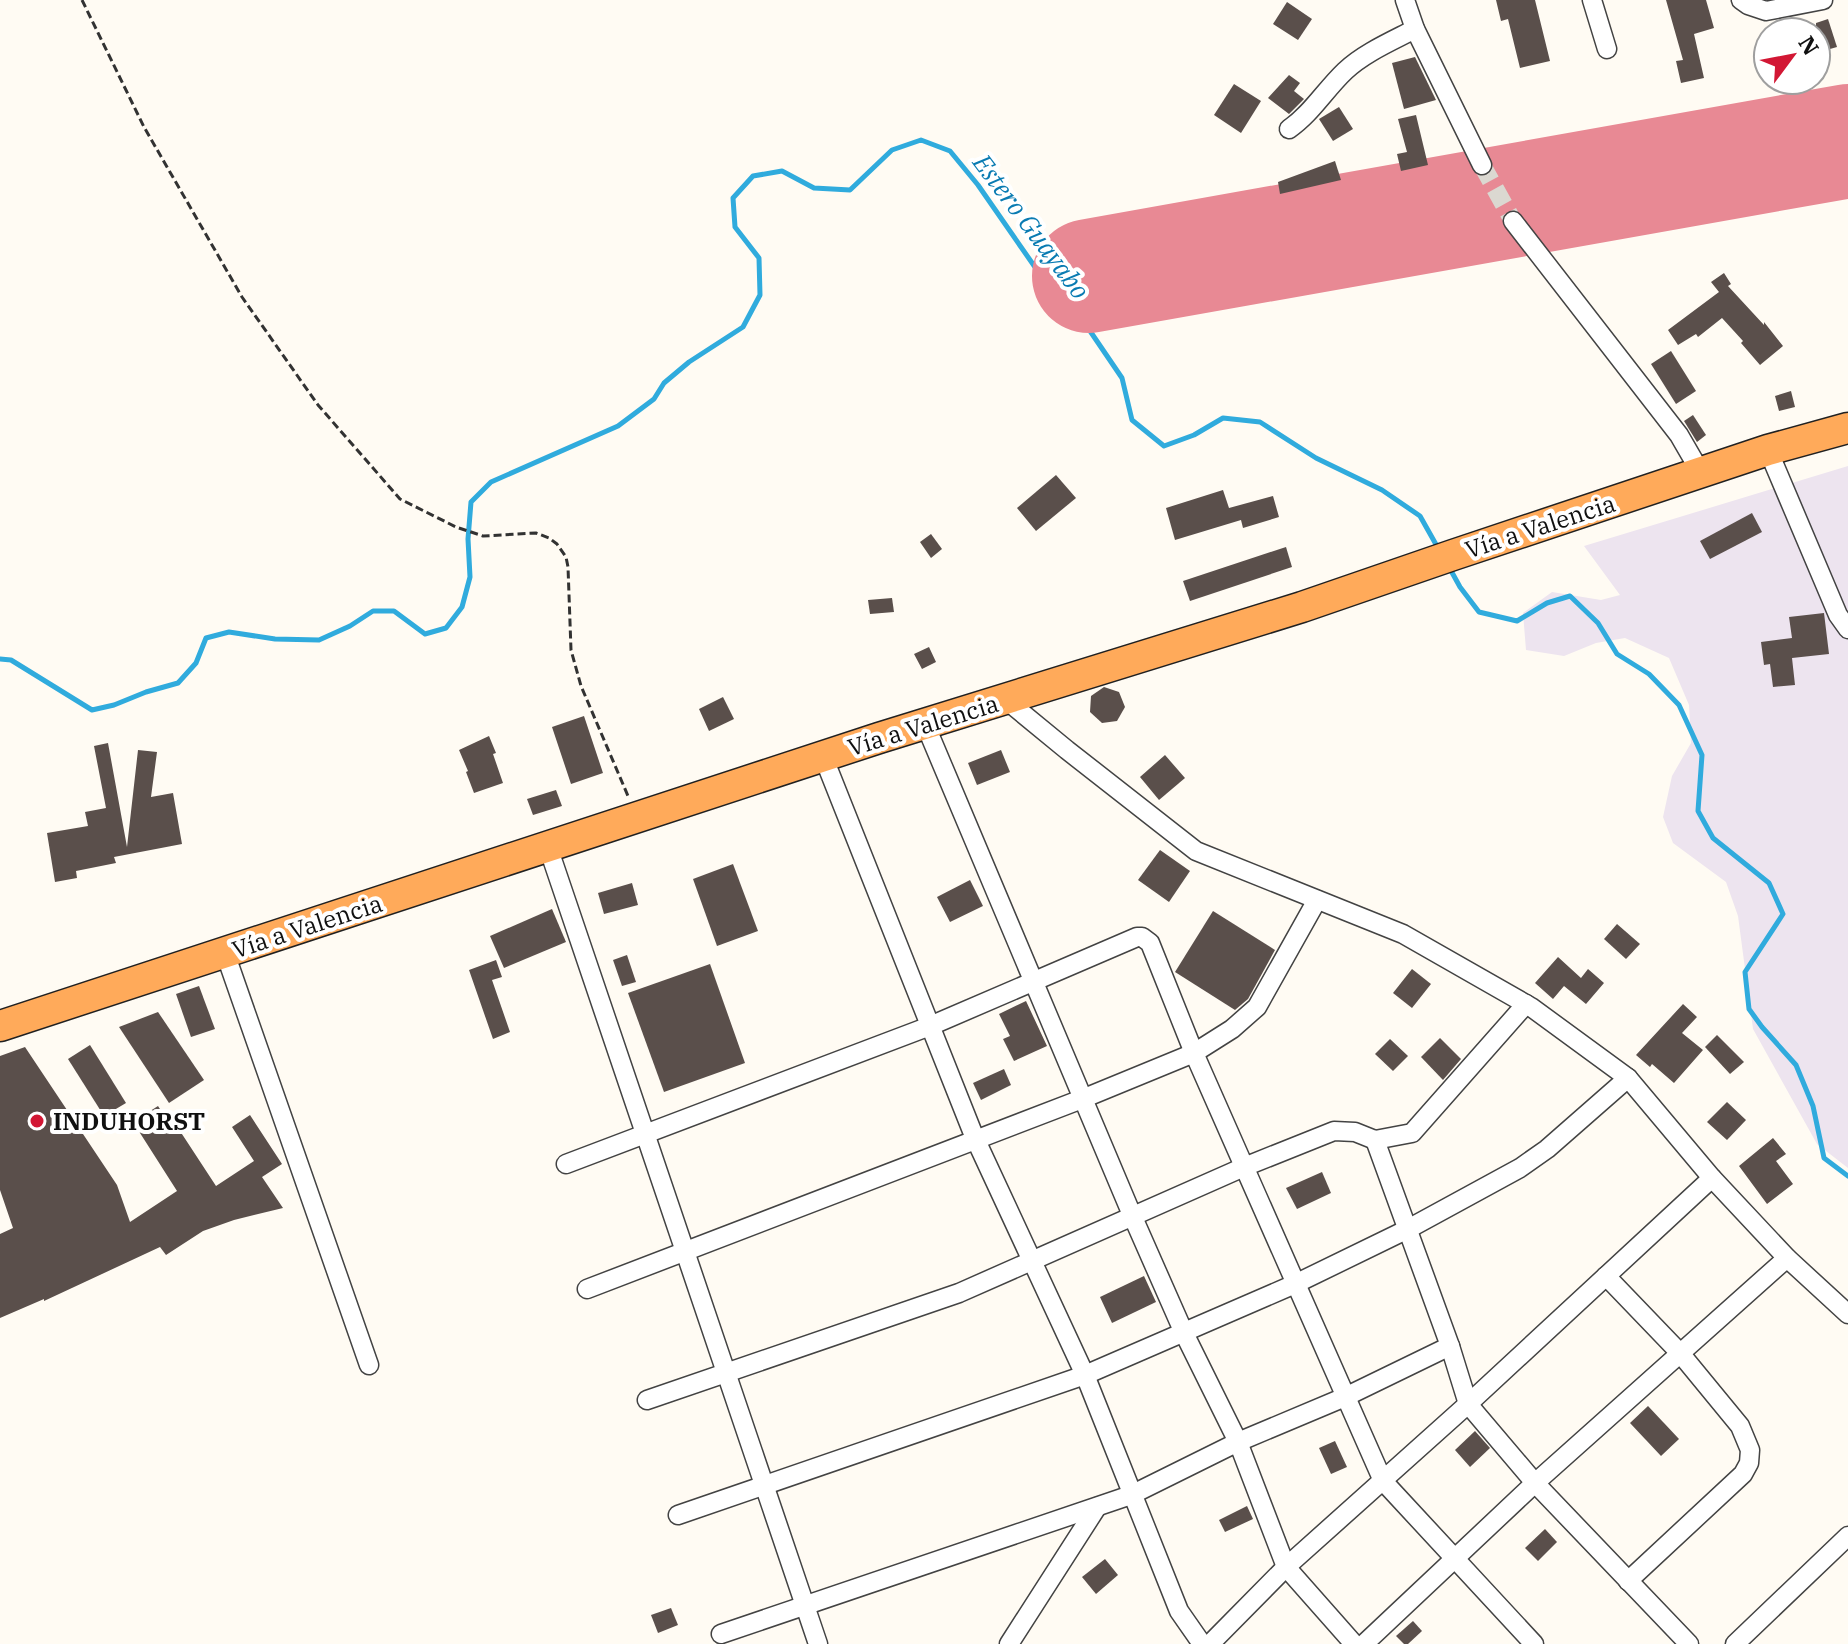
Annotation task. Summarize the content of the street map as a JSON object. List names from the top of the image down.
{
  "streets": {
    "highway": ["Vía a Valencia"]
  },
  "water": ["Estero Guayabo"],
  "places": ["INDUHORST"],
  "north": "top right"
}
